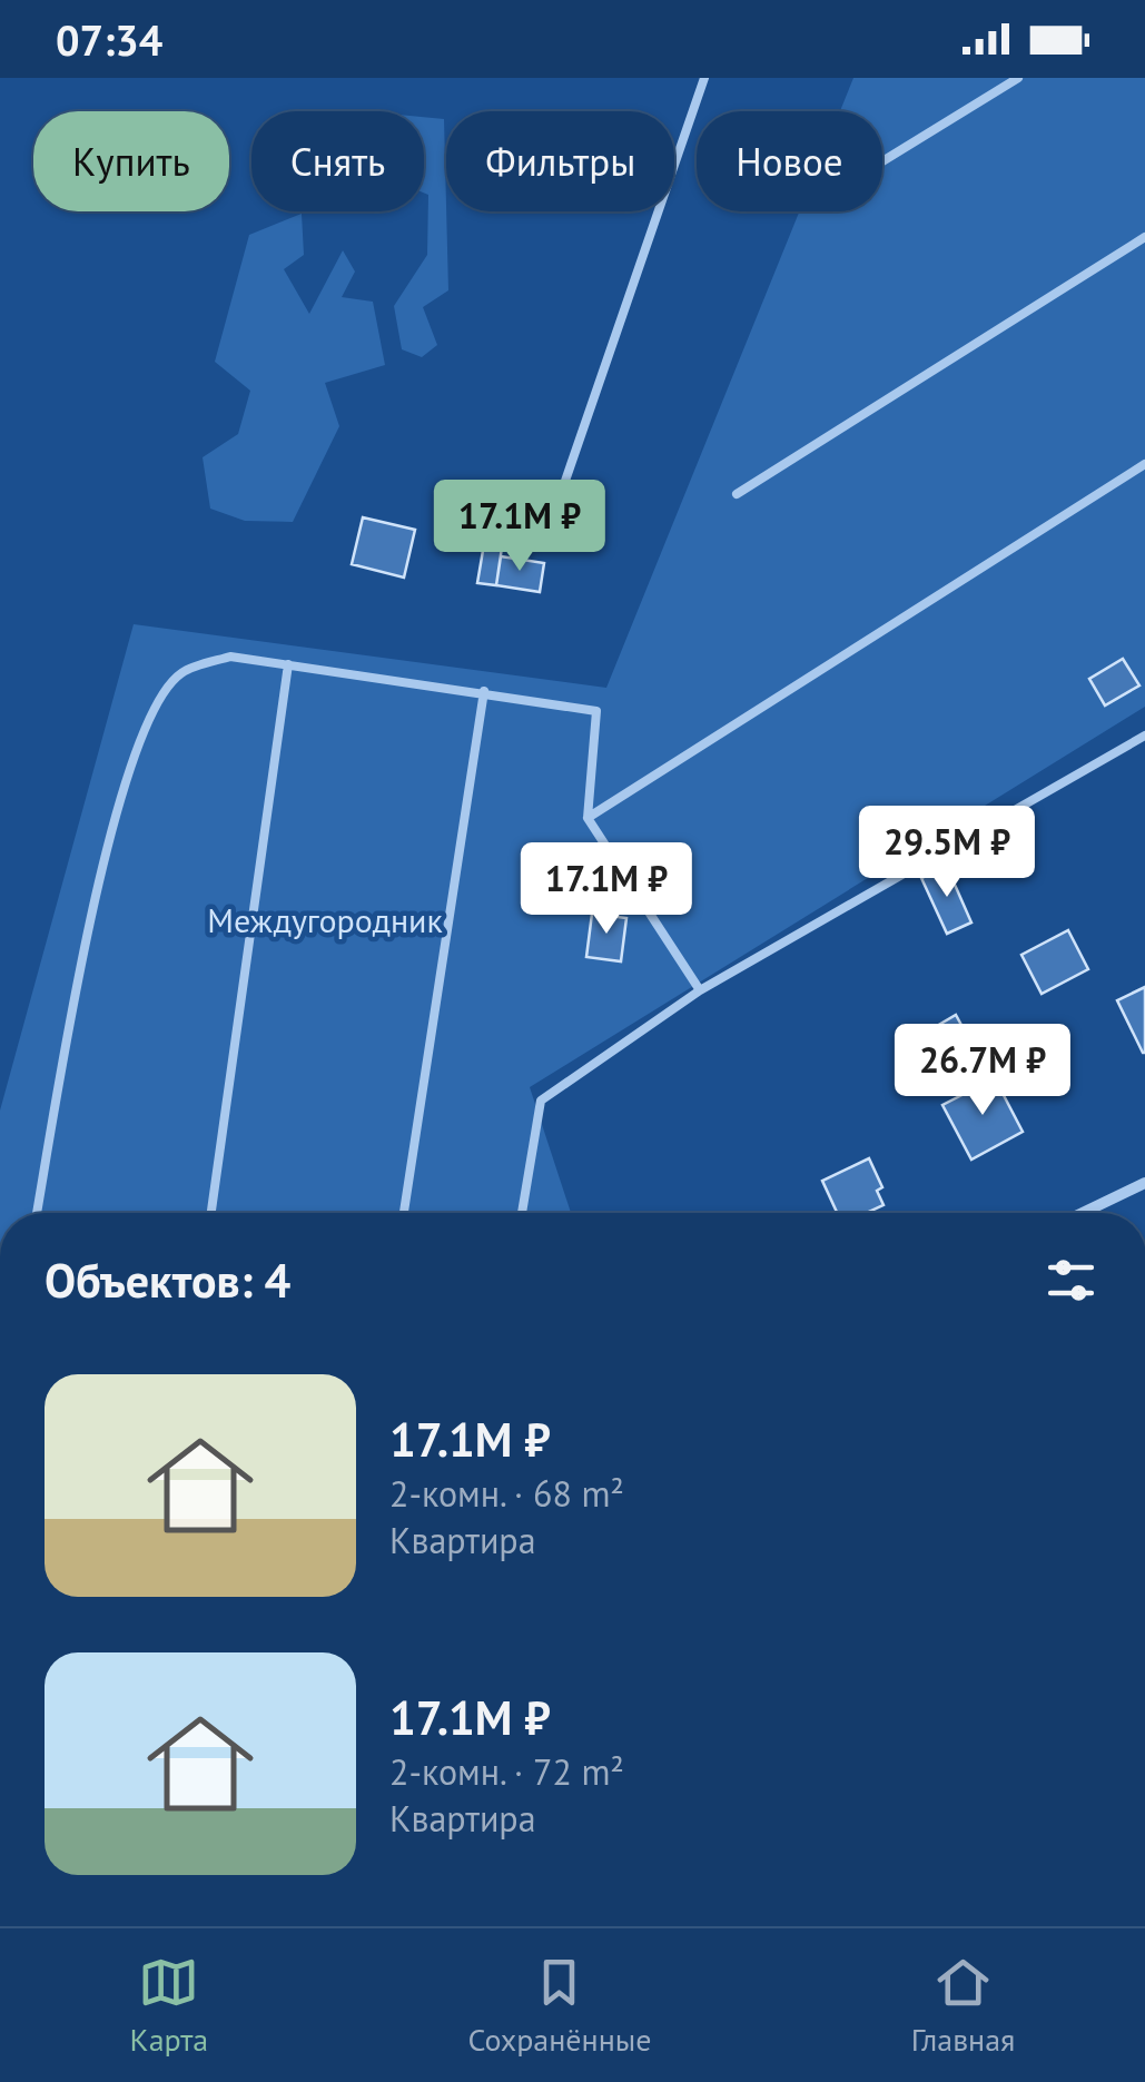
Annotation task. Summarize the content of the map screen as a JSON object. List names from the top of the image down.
{
  "parks": ["Междугородник"],
  "page": {
    "status": "07:34",
    "chip": [
      "Купить",
      "Снять",
      "Фильтры",
      "Новое"
    ],
    "price": [
      "17.1M ₽",
      "29.5M ₽",
      "17.1M ₽",
      "26.7M ₽"
    ],
    "heading": "Объектов: 4",
    "list": [
      {
        "name": "17.1M ₽",
        "note": "2-комн. · 68 m² · Квартира"
      },
      {
        "name": "17.1M ₽",
        "note": "2-комн. · 72 m² · Квартира"
      }
    ],
    "tabs": ["Карта", "Сохранённые", "Главная"]
  }
}
